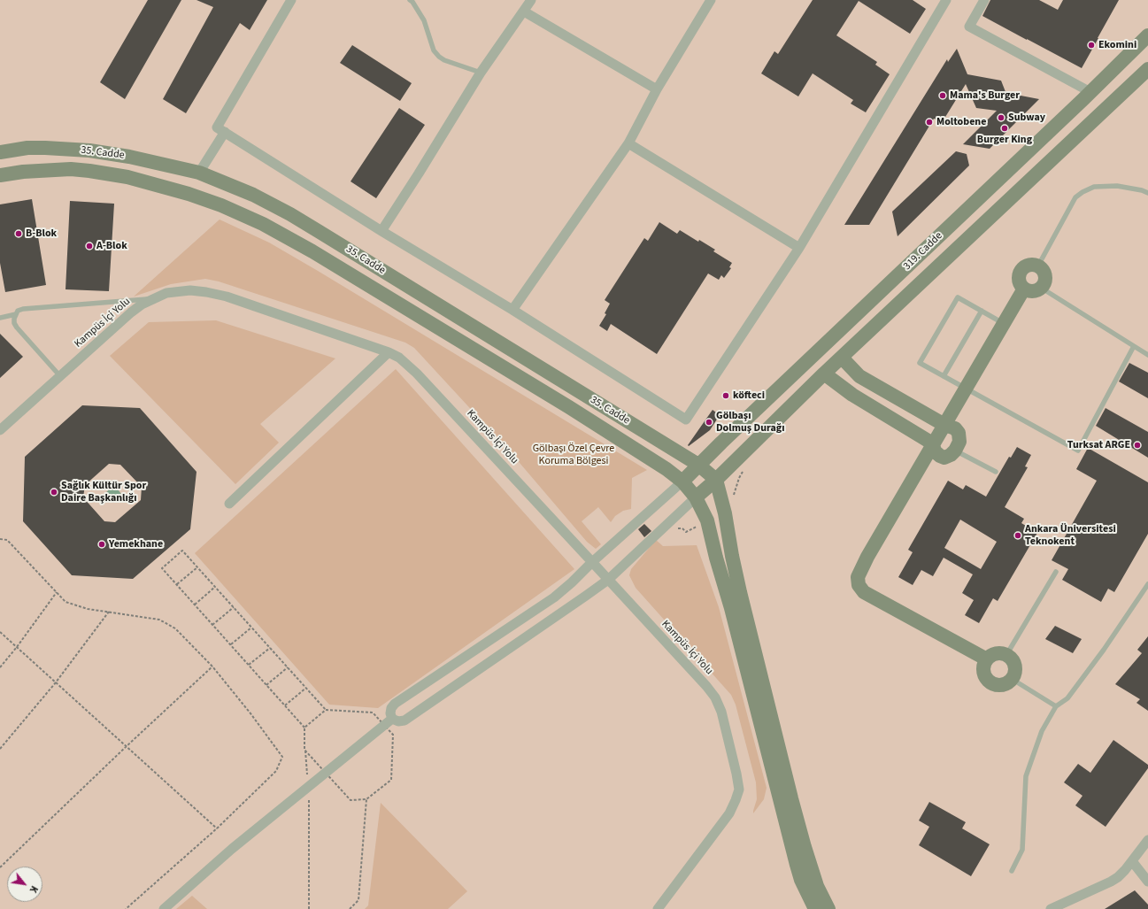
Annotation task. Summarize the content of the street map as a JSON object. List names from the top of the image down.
{
  "streets": {
    "street": ["35. Cadde", "319. Cadde", "Kampüs İçi Yolu"]
  },
  "crossings": [
    ["35. Cadde", "319. Cadde"]
  ],
  "parks": ["Gölbaşı Özel Çevre Koruma Bölgesi"],
  "places": [
    "Ekomini",
    "Mama's Burger",
    "Subway",
    "Moltobene",
    "Burger King",
    "B-Blok",
    "A-Blok",
    "köfteci",
    "Gölbaşı Dolmuş Durağı",
    "Turksat ARGE",
    "Sağlık Kültür Spor Daire Başkanlığı",
    "Ankara Üniversitesi Teknokent",
    "Yemekhane"
  ],
  "north": "bottom right"
}
